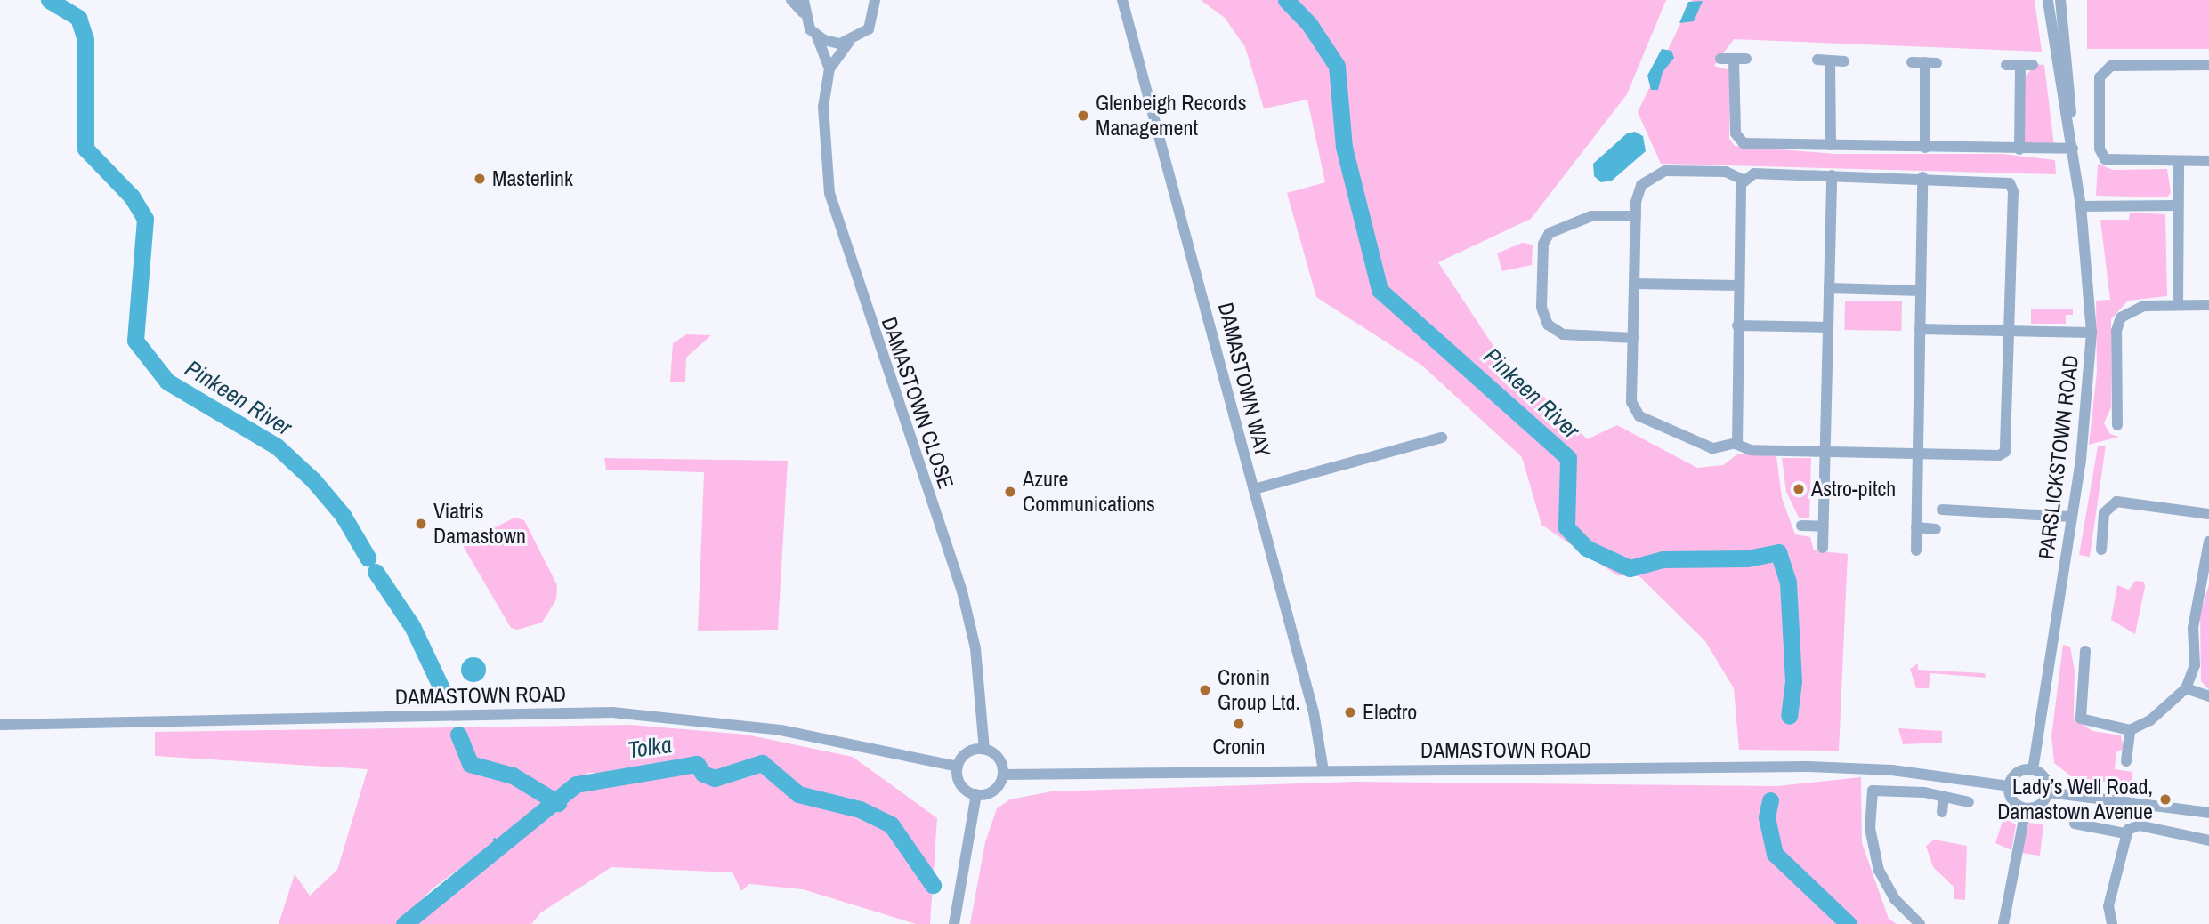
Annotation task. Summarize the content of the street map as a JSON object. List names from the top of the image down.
{
  "streets": {
    "street": [
      "DAMASTOWN WAY",
      "DAMASTOWN CLOSE",
      "PARSLICKSTOWN ROAD",
      "DAMASTOWN ROAD"
    ]
  },
  "crossings": [
    ["DAMASTOWN WAY", "DAMASTOWN ROAD"],
    ["DAMASTOWN CLOSE", "DAMASTOWN ROAD"],
    ["PARSLICKSTOWN ROAD", "DAMASTOWN ROAD"]
  ],
  "water": ["Pinkeen River", "Tolka"],
  "places": [
    "Glenbeigh Records Management",
    "Masterlink",
    "Astro-pitch",
    "Azure Communications",
    "Viatris Damastown",
    "Cronin Group Ltd.",
    "Electro",
    "Cronin",
    "Lady’s Well Road, Damastown Avenue"
  ]
}
